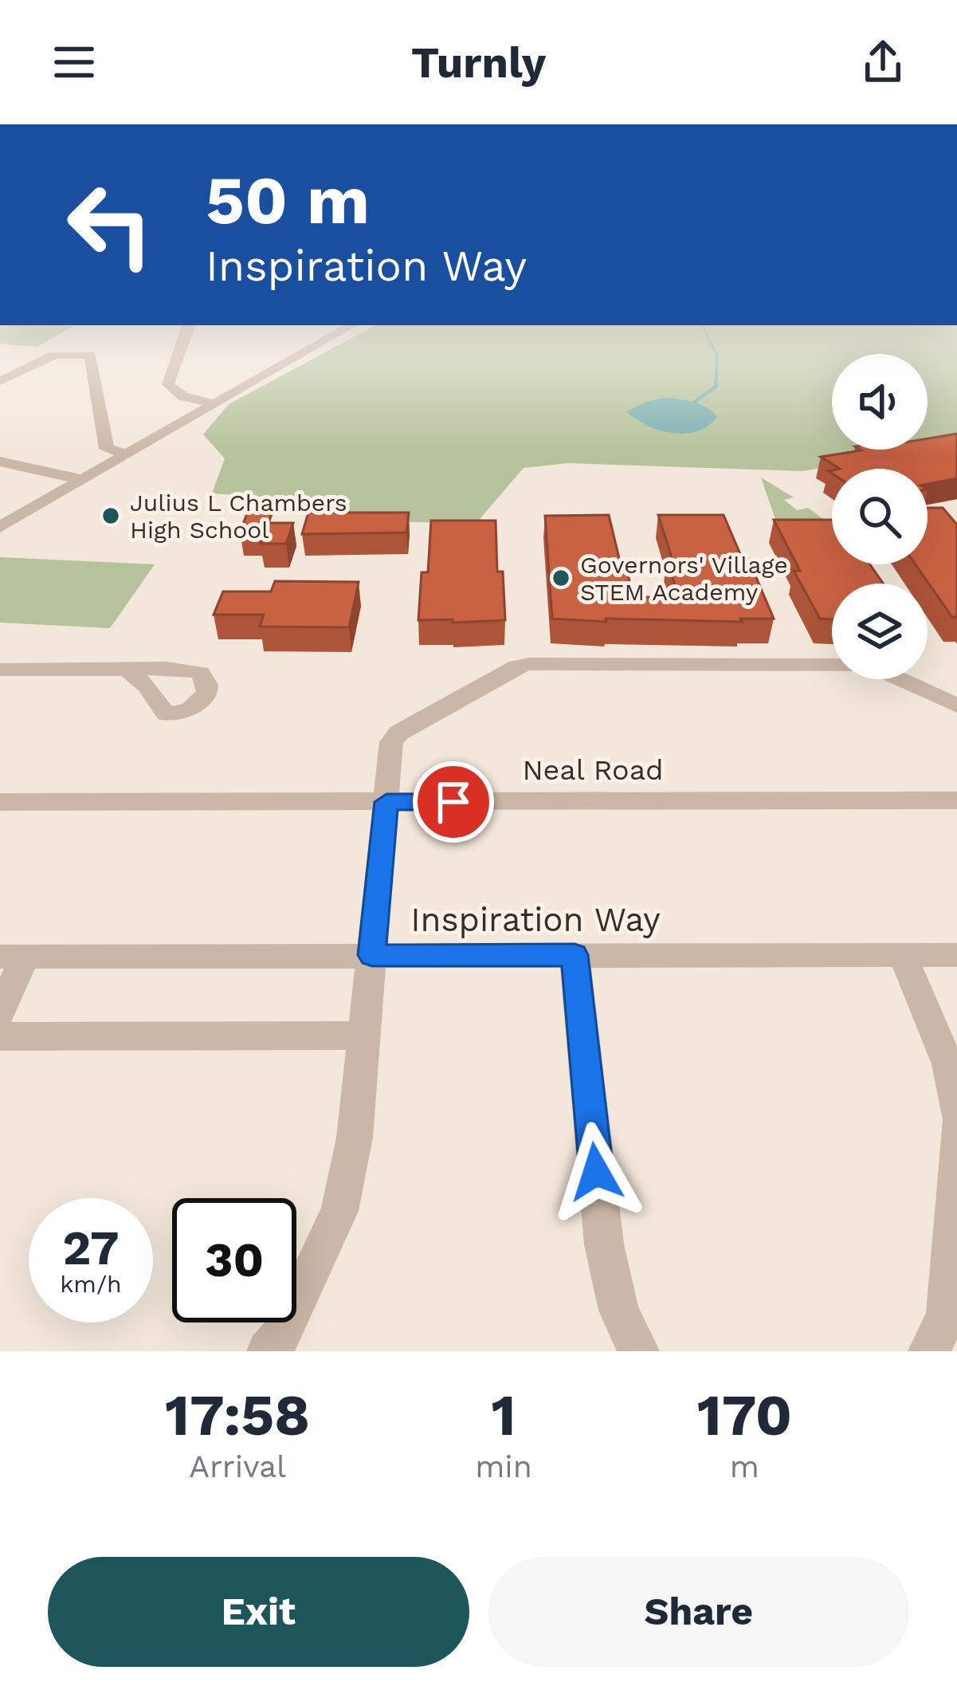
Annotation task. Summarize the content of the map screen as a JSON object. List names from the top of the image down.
{
  "streets": {
    "street": ["Neal Road", "Inspiration Way"]
  },
  "places": ["Julius L Chambers High School", "Governors' Village STEM Academy"],
  "page": {
    "header": "Turnly",
    "turn": ["50 m", "Inspiration Way"],
    "speed": "27 km/h",
    "limit": "30",
    "eta": [
      "17:58",
      "Arrival",
      "1",
      "min",
      "170",
      "m"
    ],
    "buttons": ["Exit", "Share"]
  }
}
